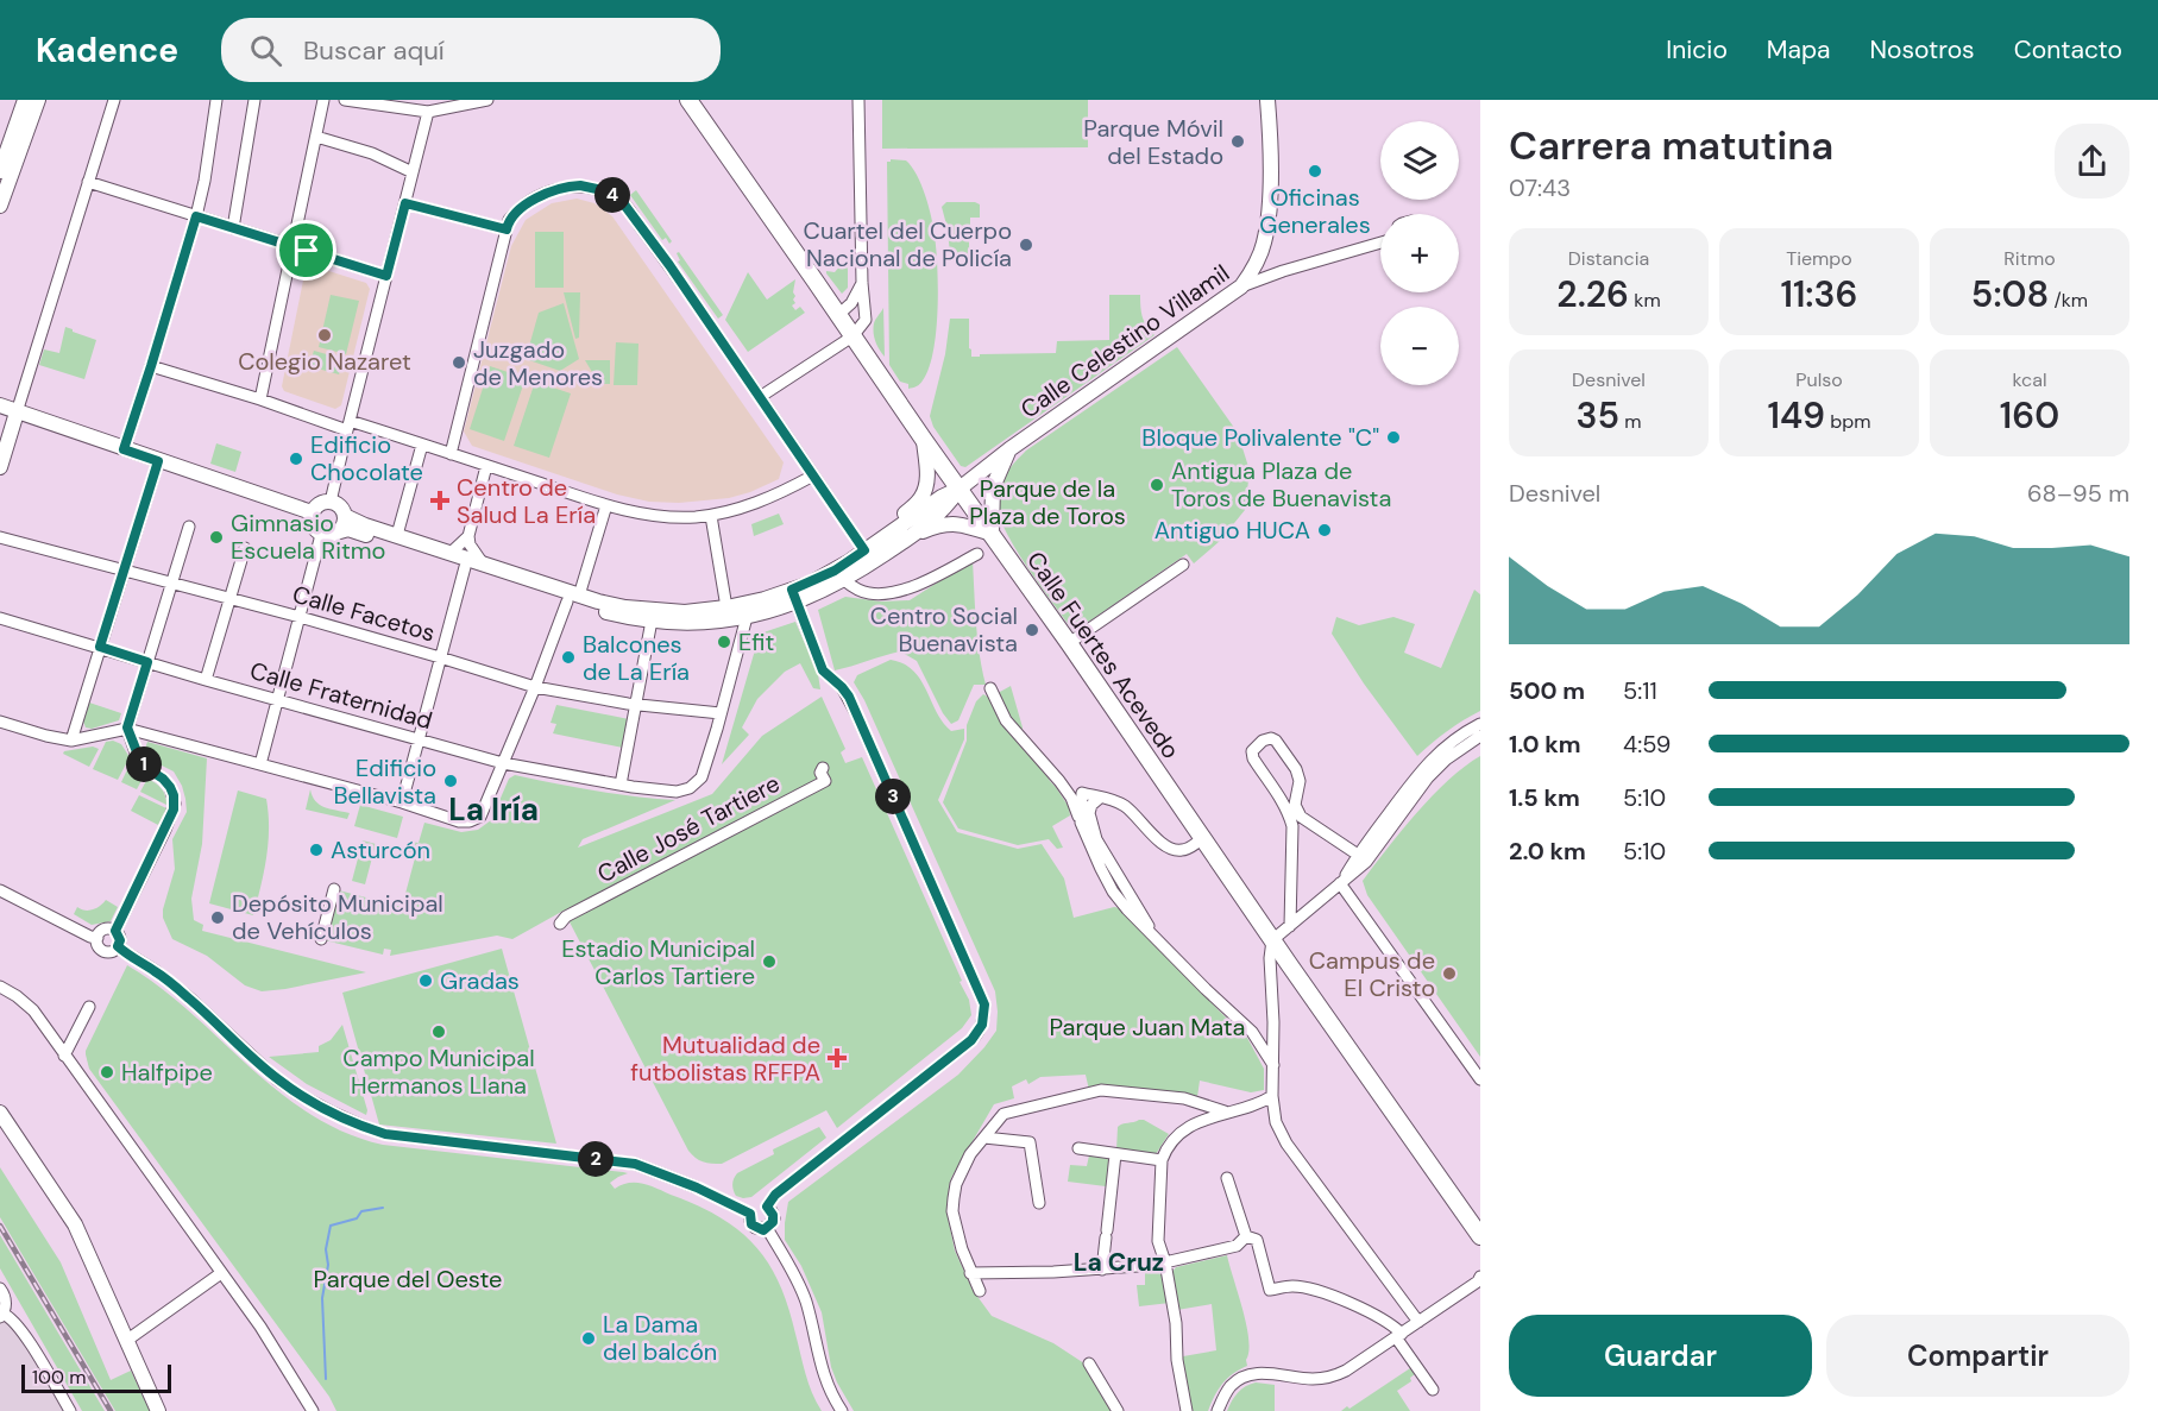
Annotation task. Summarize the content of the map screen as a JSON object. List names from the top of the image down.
{
  "streets": {
    "highway": ["Calle Fuertes Acevedo"],
    "main road": ["Calle Celestino Villamil"],
    "street": ["Calle Facetos", "Calle Fraternidad", "Calle José Tartiere"]
  },
  "crossings": [
    ["Calle Celestino Villamil", "Calle Fuertes Acevedo"],
    ["Calle Facetos", "Calle Fraternidad"]
  ],
  "districts": ["La Iría", "La Cruz"],
  "parks": ["Parque de la Plaza de Toros", "Parque Juan Mata", "Parque del Oeste"],
  "places": {
    "other": [
      "Parque Móvil del Estado",
      "Oficinas Generales",
      "Cuartel del Cuerpo Nacional de Policía",
      "Colegio Nazaret",
      "Juzgado de Menores",
      "Bloque Polivalente \"C\"",
      "Edificio Chocolate",
      "Antigua Plaza de Toros de Buenavista",
      "Antiguo HUCA",
      "Gimnasio Escuela Ritmo",
      "Centro Social Buenavista",
      "Efit",
      "Balcones de La Ería",
      "Edificio Bellavista",
      "Asturcón",
      "Depósito Municipal de Vehículos",
      "Estadio Municipal Carlos Tartiere",
      "Campus de El Cristo",
      "Gradas",
      "Campo Municipal Hermanos Llana",
      "Halfpipe",
      "La Dama del balcón"
    ],
    "health": ["Centro de Salud La Ería", "Mutualidad de futbolistas RFFPA"]
  },
  "scale_bar": "100 m",
  "page": {
    "header": "Kadence",
    "search": "Buscar aquí",
    "nav": [
      "Inicio",
      "Mapa",
      "Nosotros",
      "Contacto"
    ],
    "heading": ["Carrera matutina", "07:43"],
    "map_buttons": ["+", "−"],
    "pins": [
      "4",
      "1",
      "3",
      "2"
    ],
    "stats": [
      ["Distancia", "2.26 km"],
      ["Tiempo", "11:36"],
      ["Ritmo", "5:08 /km"],
      ["Desnivel", "35 m"],
      ["Pulso", "149 bpm"],
      ["kcal", "160"]
    ],
    "chart": ["Desnivel", "68–95 m"],
    "list": [
      {
        "name": "500 m",
        "note": "5:11"
      },
      {
        "name": "1.0 km",
        "note": "4:59"
      },
      {
        "name": "1.5 km",
        "note": "5:10"
      },
      {
        "name": "2.0 km",
        "note": "5:10"
      }
    ],
    "buttons": ["Guardar", "Compartir"],
    "scale": "100 m"
  }
}
